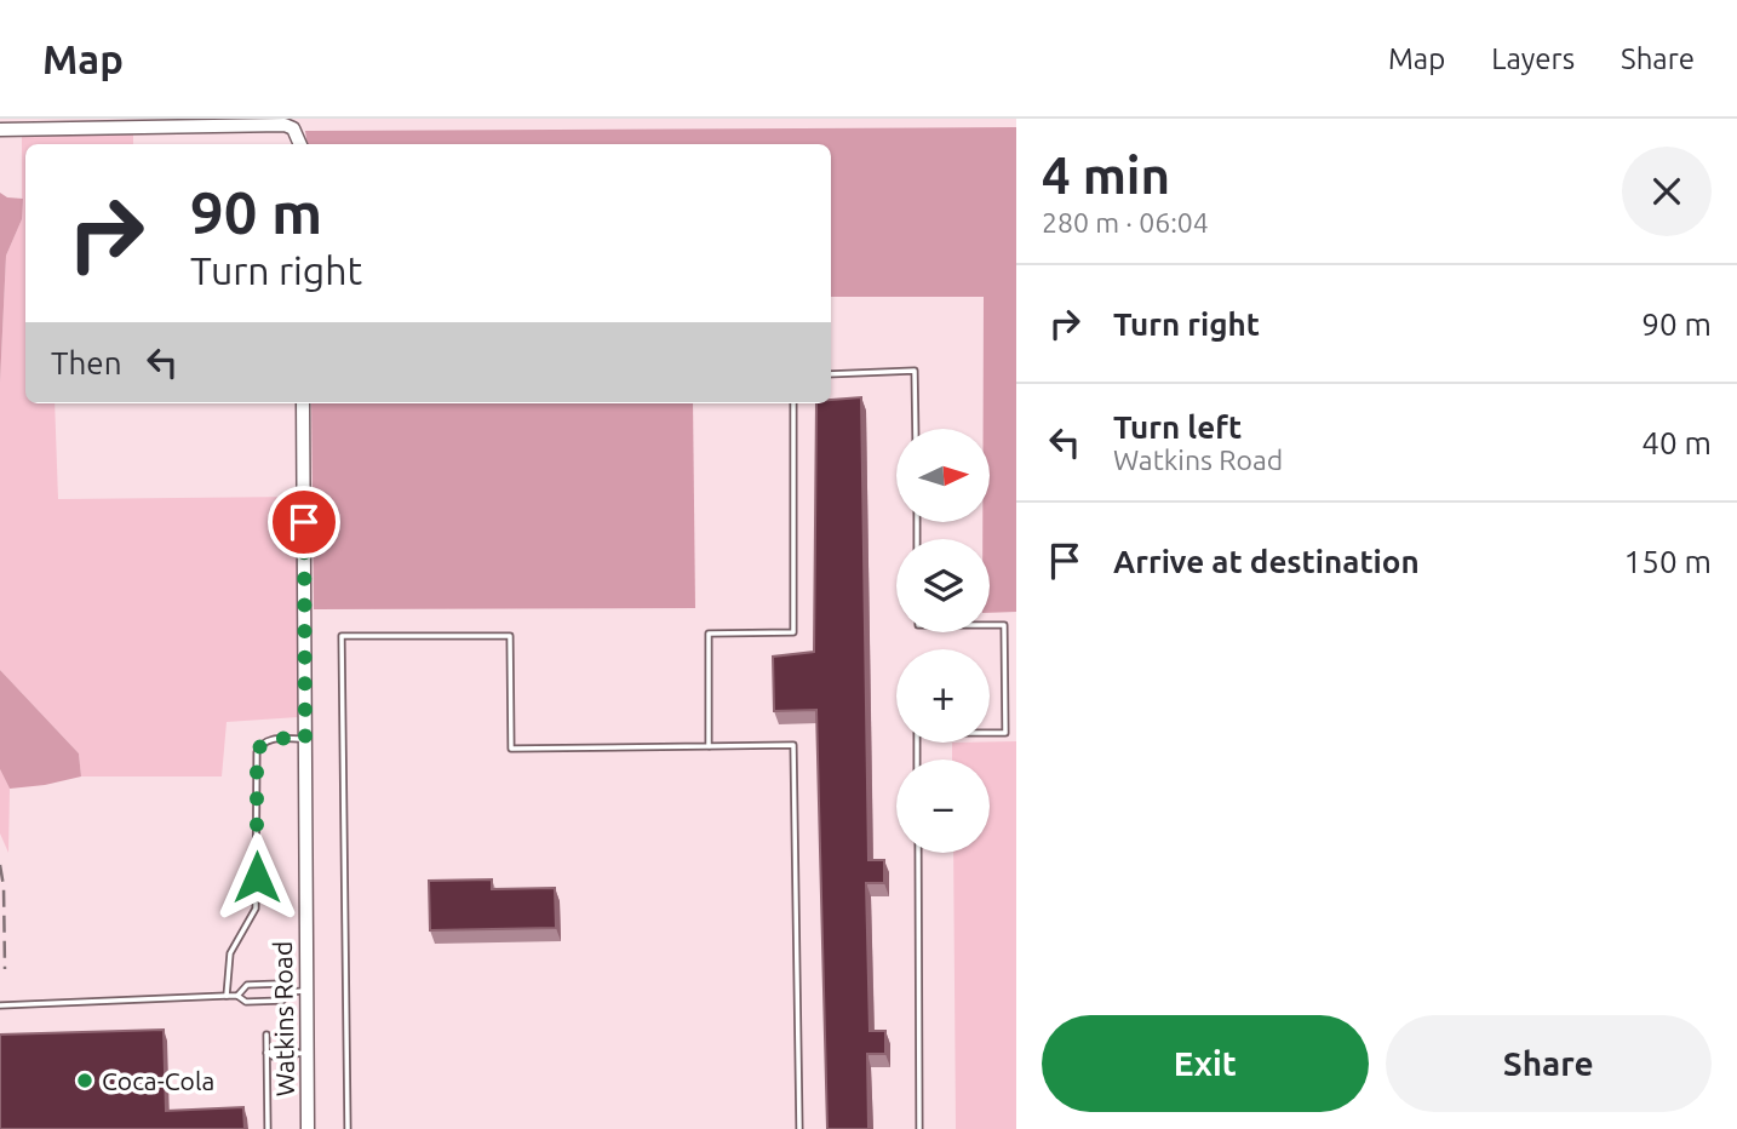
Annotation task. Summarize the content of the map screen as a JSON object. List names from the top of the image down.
{
  "streets": {
    "street": ["Watkins Road"]
  },
  "places": ["Coca-Cola"],
  "north": "right",
  "page": {
    "header": "Map",
    "nav": ["Map", "Layers", "Share"],
    "heading": ["4 min", "280 m · 06:04"],
    "turn": ["90 m", "Turn right"],
    "list": [
      {
        "name": "Turn right",
        "value": "90 m"
      },
      {
        "name": "Turn left",
        "note": "Watkins Road",
        "value": "40 m"
      },
      {
        "name": "Arrive at destination",
        "value": "150 m"
      }
    ],
    "then": "Then",
    "map_buttons": ["+", "−"],
    "buttons": ["Exit", "Share"]
  }
}
